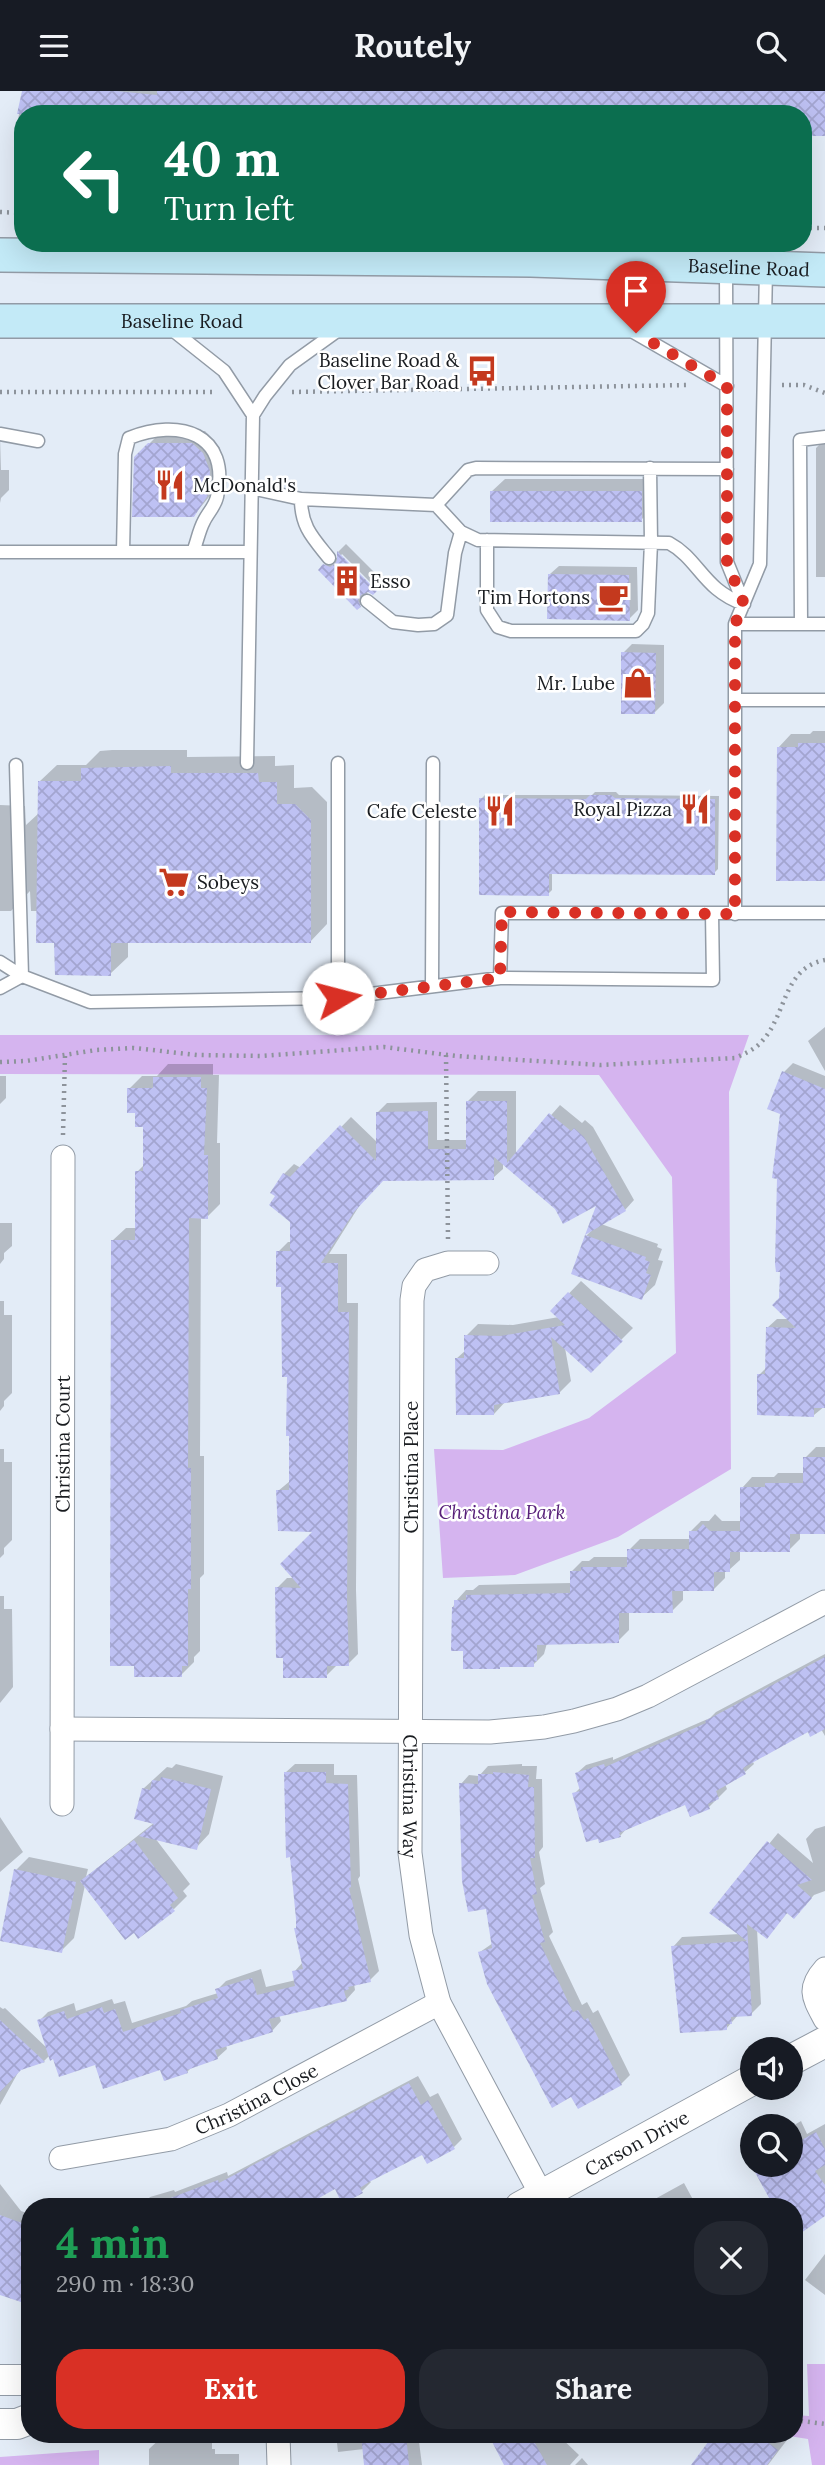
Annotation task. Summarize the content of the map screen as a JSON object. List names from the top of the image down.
{
  "streets": {
    "main road": ["Baseline Road"],
    "street": [
      "Christina Court",
      "Christina Place",
      "Christina Way",
      "Christina Close",
      "Carson Drive"
    ]
  },
  "crossings": [
    ["Christina Place", "Christina Way"],
    ["Christina Way", "Christina Close"]
  ],
  "parks": ["Christina Park"],
  "places": {
    "bus stop": ["Baseline Road & Clover Bar Road"],
    "restaurant": ["McDonald's", "Royal Pizza", "Cafe Celeste"],
    "building": ["Esso"],
    "cafe": ["Tim Hortons"],
    "shop": ["Mr. Lube"],
    "supermarket": ["Sobeys"]
  },
  "page": {
    "header": "Routely",
    "turn": ["40 m", "Turn left"],
    "heading": ["4 min", "290 m · 18:30"],
    "buttons": ["Exit", "Share"]
  }
}
